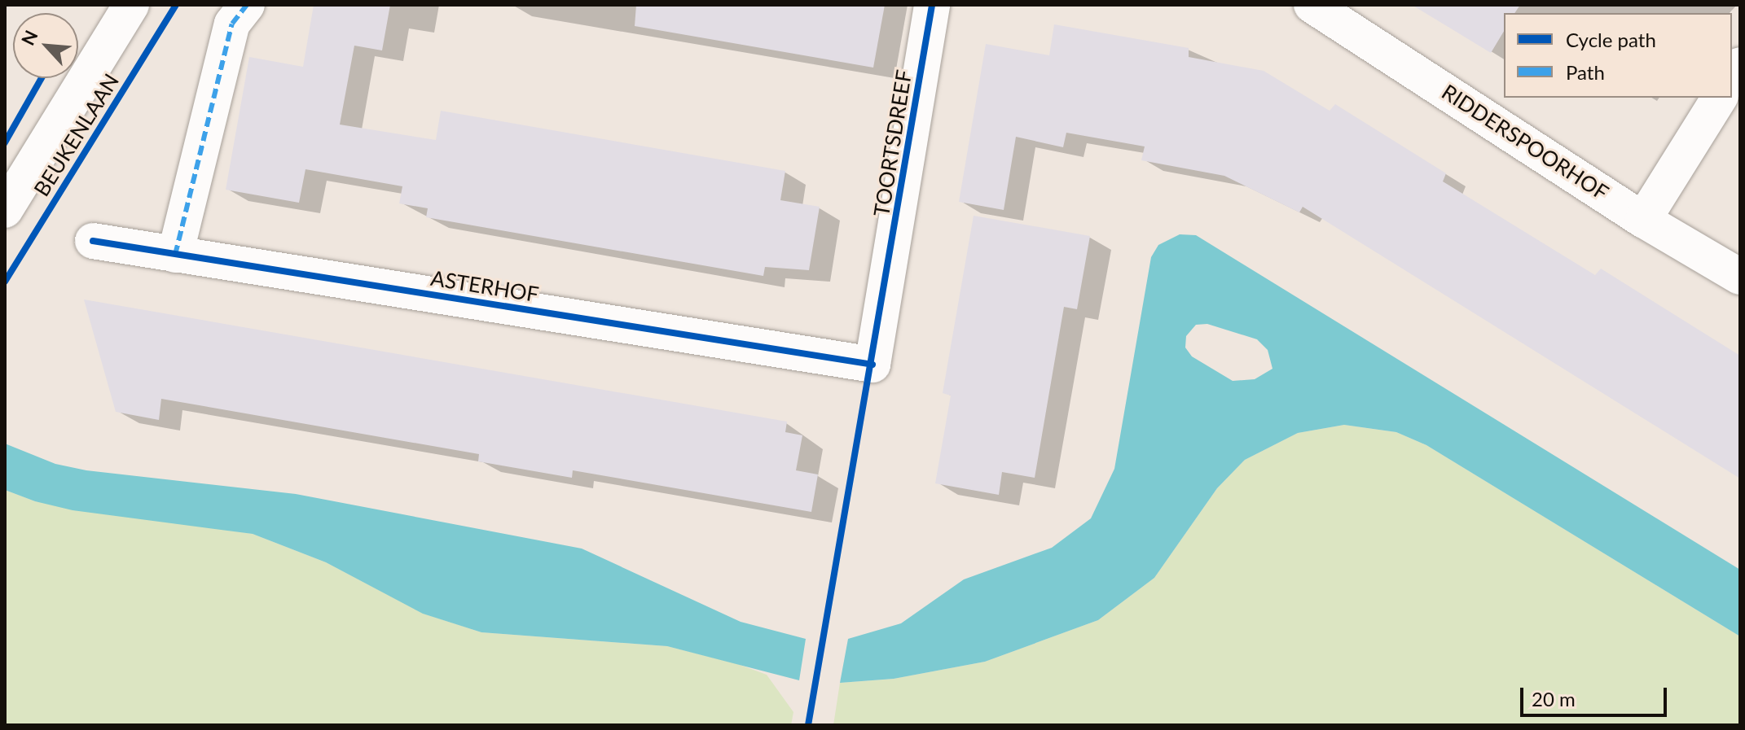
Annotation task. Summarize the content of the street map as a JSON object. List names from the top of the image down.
{
  "streets": {
    "street": [
      "BEUKENLAAN",
      "RIDDERSPOORHOF",
      "TOORTSDREEF",
      "ASTERHOF"
    ]
  },
  "crossings": [
    ["TOORTSDREEF", "ASTERHOF"]
  ],
  "legend": ["Cycle path", "Path"],
  "scale_bar": "20 m",
  "north": "top left"
}
